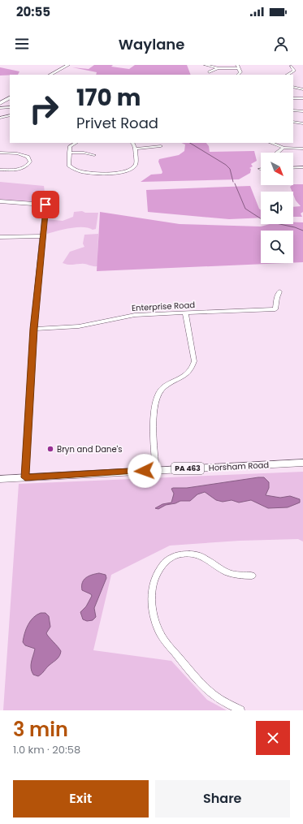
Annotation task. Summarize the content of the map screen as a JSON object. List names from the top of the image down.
{
  "streets": {
    "main road": ["Horsham Road", "PA 463"],
    "street": ["Enterprise Road"]
  },
  "places": ["Bryn and Dane's"],
  "north": "bottom right",
  "page": {
    "status": "20:55",
    "header": "Waylane",
    "turn": ["170 m", "Privet Road"],
    "heading": ["3 min", "1.0 km · 20:58"],
    "buttons": ["Exit", "Share"]
  }
}
